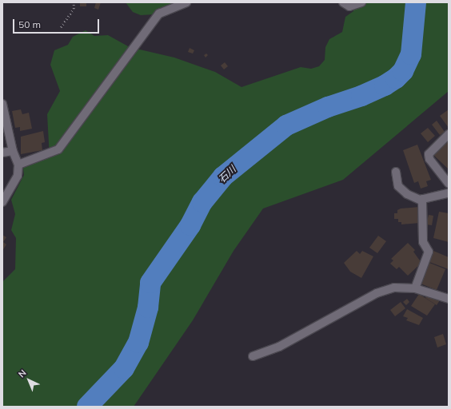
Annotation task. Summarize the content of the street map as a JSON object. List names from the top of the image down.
{
  "water": ["石川"],
  "scale_bar": "50 m",
  "north": "top left"
}
